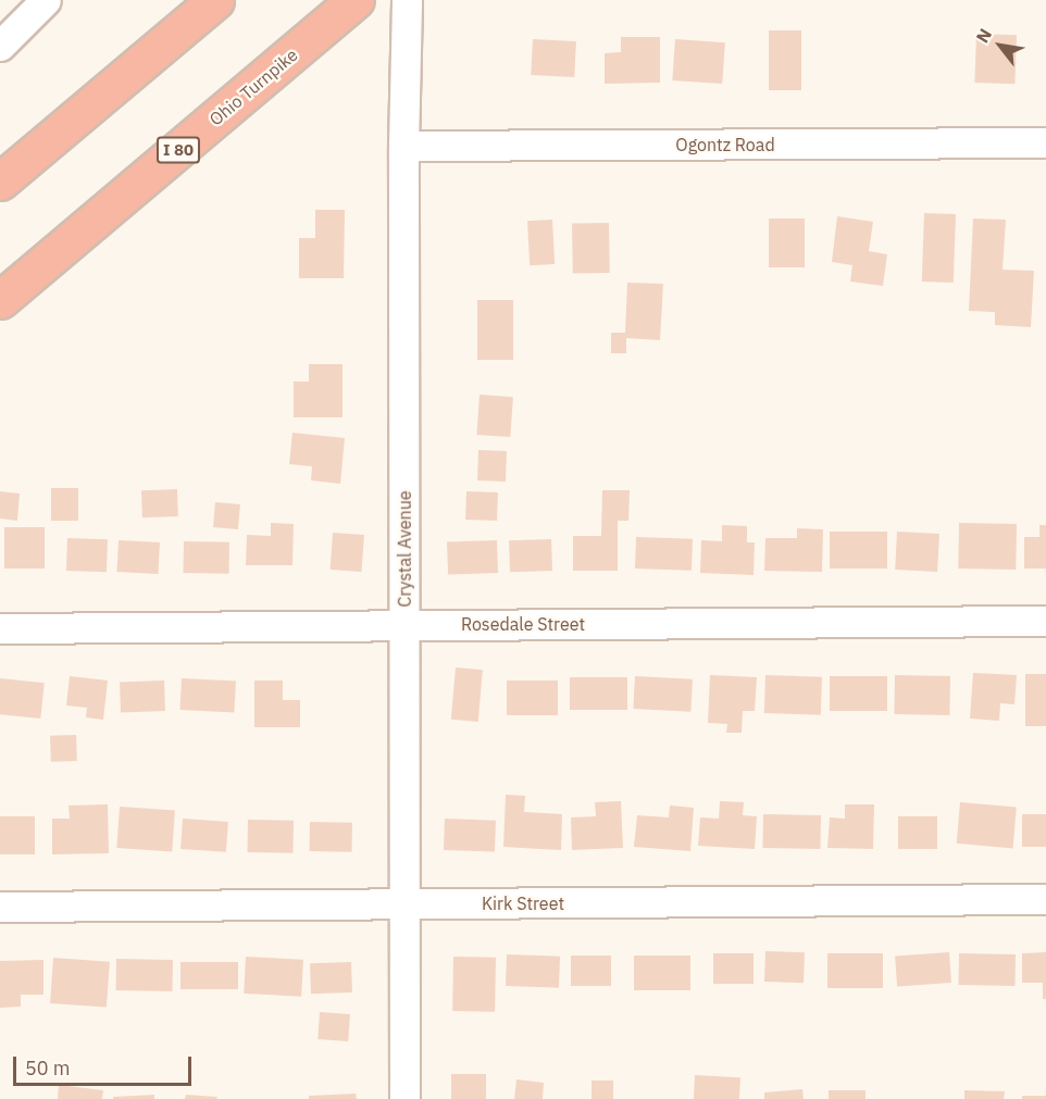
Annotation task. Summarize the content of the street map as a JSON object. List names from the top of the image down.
{
  "streets": {
    "highway": ["Ohio Turnpike", "I 80"],
    "street": [
      "Ogontz Road",
      "Crystal Avenue",
      "Rosedale Street",
      "Kirk Street"
    ]
  },
  "crossings": [
    ["Ogontz Road", "Crystal Avenue"],
    ["Crystal Avenue", "Rosedale Street"],
    ["Crystal Avenue", "Kirk Street"]
  ],
  "scale_bar": "50 m",
  "north": "top left"
}
